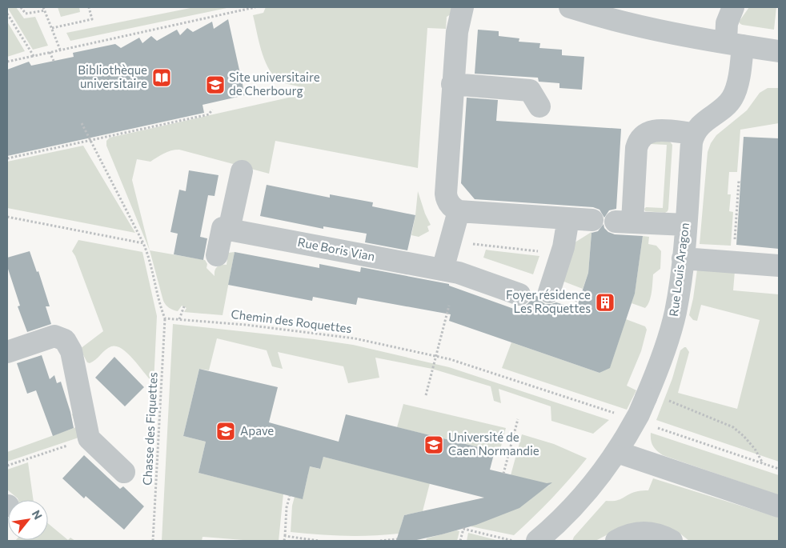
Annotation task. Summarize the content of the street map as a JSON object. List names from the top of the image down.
{
  "streets": {
    "street": ["Rue Boris Vian", "Rue Louis Aragon"],
    "path": ["Chemin des Roquettes", "Chasse des Fiquettes"]
  },
  "crossings": [
    ["Chemin des Roquettes", "Chasse des Fiquettes"]
  ],
  "places": {
    "library": ["Bibliothèque universitaire"],
    "school or university": ["Site universitaire de Cherbourg", "Apave", "Université de Caen Normandie"],
    "building": ["Foyer résidence Les Roquettes"]
  },
  "north": "top right"
}
